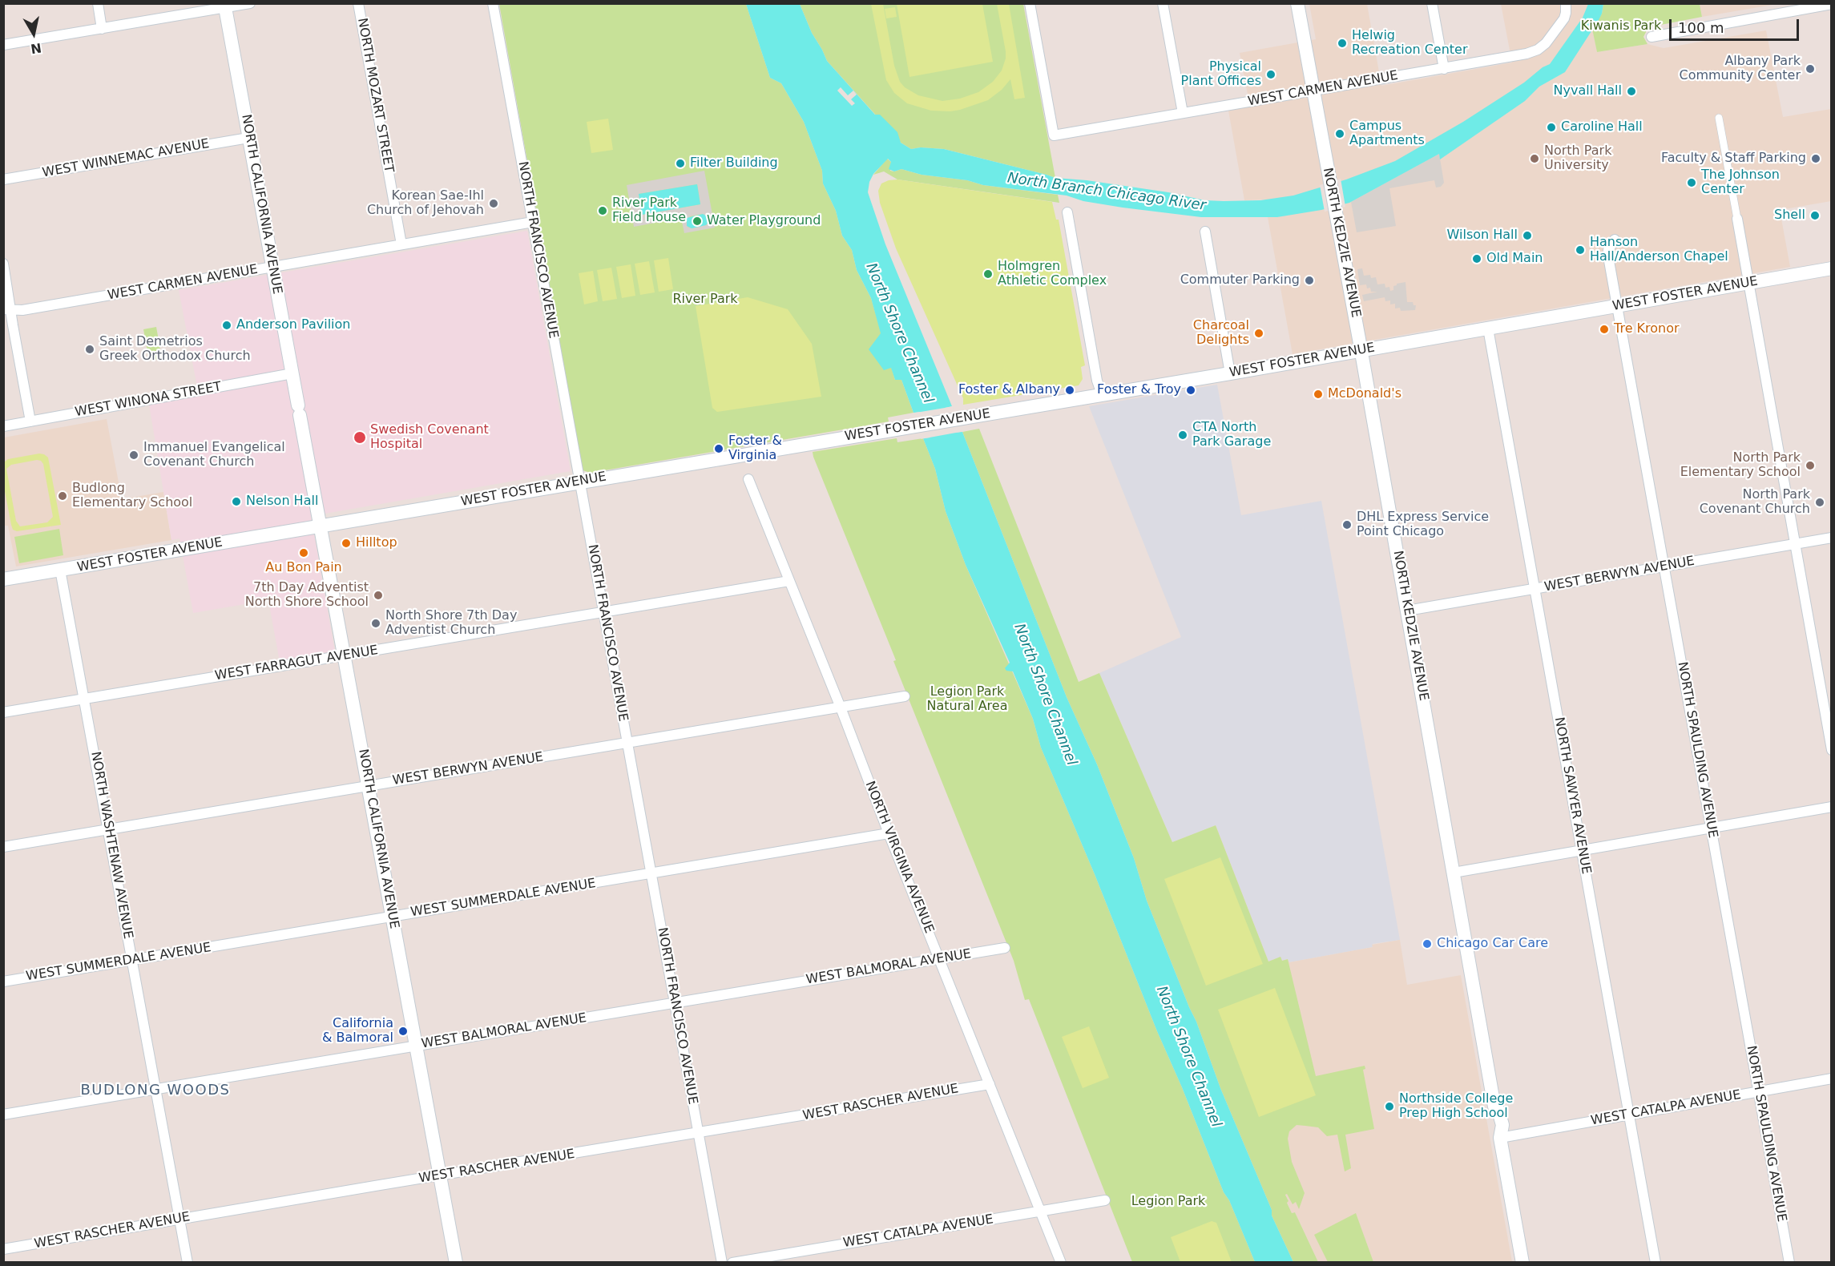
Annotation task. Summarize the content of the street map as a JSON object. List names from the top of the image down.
{
  "streets": {
    "main road": ["NORTH CALIFORNIA AVENUE", "NORTH KEDZIE AVENUE", "WEST FOSTER AVENUE"],
    "street": [
      "WEST CARMEN AVENUE",
      "NORTH MOZART STREET",
      "WEST WINNEMAC AVENUE",
      "NORTH FRANCISCO AVENUE",
      "WEST WINONA STREET",
      "WEST BERWYN AVENUE",
      "WEST FARRAGUT AVENUE",
      "NORTH SPAULDING AVENUE",
      "NORTH SAWYER AVENUE",
      "NORTH WASHTENAW AVENUE",
      "NORTH VIRGINIA AVENUE",
      "WEST SUMMERDALE AVENUE",
      "WEST BALMORAL AVENUE",
      "WEST RASCHER AVENUE",
      "WEST CATALPA AVENUE"
    ]
  },
  "crossings": [
    ["WEST CARMEN AVENUE", "NORTH MOZART STREET"],
    ["WEST CARMEN AVENUE", "NORTH CALIFORNIA AVENUE"],
    ["WEST CARMEN AVENUE", "NORTH KEDZIE AVENUE"],
    ["WEST CARMEN AVENUE", "NORTH FRANCISCO AVENUE"],
    ["WEST WINNEMAC AVENUE", "NORTH CALIFORNIA AVENUE"],
    ["NORTH CALIFORNIA AVENUE", "WEST FOSTER AVENUE"],
    ["NORTH CALIFORNIA AVENUE", "WEST WINONA STREET"],
    ["NORTH CALIFORNIA AVENUE", "WEST BERWYN AVENUE"],
    ["NORTH CALIFORNIA AVENUE", "WEST FARRAGUT AVENUE"],
    ["NORTH CALIFORNIA AVENUE", "WEST SUMMERDALE AVENUE"],
    ["NORTH CALIFORNIA AVENUE", "WEST BALMORAL AVENUE"],
    ["NORTH CALIFORNIA AVENUE", "WEST RASCHER AVENUE"],
    ["NORTH KEDZIE AVENUE", "WEST FOSTER AVENUE"],
    ["NORTH KEDZIE AVENUE", "WEST BERWYN AVENUE"],
    ["NORTH KEDZIE AVENUE", "WEST CATALPA AVENUE"],
    ["NORTH FRANCISCO AVENUE", "WEST FOSTER AVENUE"],
    ["NORTH FRANCISCO AVENUE", "WEST BERWYN AVENUE"],
    ["NORTH FRANCISCO AVENUE", "WEST FARRAGUT AVENUE"],
    ["NORTH FRANCISCO AVENUE", "WEST SUMMERDALE AVENUE"],
    ["NORTH FRANCISCO AVENUE", "WEST BALMORAL AVENUE"],
    ["NORTH FRANCISCO AVENUE", "WEST RASCHER AVENUE"],
    ["WEST FOSTER AVENUE", "NORTH SPAULDING AVENUE"],
    ["WEST FOSTER AVENUE", "NORTH SAWYER AVENUE"],
    ["WEST FOSTER AVENUE", "NORTH WASHTENAW AVENUE"],
    ["WEST BERWYN AVENUE", "NORTH SPAULDING AVENUE"],
    ["WEST BERWYN AVENUE", "NORTH SAWYER AVENUE"],
    ["WEST BERWYN AVENUE", "NORTH WASHTENAW AVENUE"],
    ["WEST BERWYN AVENUE", "NORTH VIRGINIA AVENUE"],
    ["WEST FARRAGUT AVENUE", "NORTH WASHTENAW AVENUE"],
    ["WEST FARRAGUT AVENUE", "NORTH VIRGINIA AVENUE"],
    ["NORTH SPAULDING AVENUE", "WEST CATALPA AVENUE"],
    ["NORTH SAWYER AVENUE", "WEST CATALPA AVENUE"],
    ["NORTH WASHTENAW AVENUE", "WEST SUMMERDALE AVENUE"],
    ["NORTH WASHTENAW AVENUE", "WEST BALMORAL AVENUE"],
    ["NORTH WASHTENAW AVENUE", "WEST RASCHER AVENUE"],
    ["NORTH VIRGINIA AVENUE", "WEST SUMMERDALE AVENUE"],
    ["NORTH VIRGINIA AVENUE", "WEST BALMORAL AVENUE"],
    ["NORTH VIRGINIA AVENUE", "WEST RASCHER AVENUE"],
    ["NORTH VIRGINIA AVENUE", "WEST CATALPA AVENUE"]
  ],
  "districts": ["BUDLONG WOODS"],
  "water": ["North Branch Chicago River", "North Shore Channel"],
  "parks": [
    "Kiwanis Park",
    "River Park",
    "Legion Park Natural Area",
    "Legion Park"
  ],
  "places": [
    "Helwig Recreation Center",
    "Albany Park Community Center",
    "Physical Plant Offices",
    "Nyvall Hall",
    "Caroline Hall",
    "Campus Apartments",
    "North Park University",
    "Faculty & Staff Parking",
    "Filter Building",
    "The Johnson Center",
    "Korean Sae-Ihl Church of Jehovah",
    "River Park Field House",
    "Shell",
    "Water Playground",
    "Wilson Hall",
    "Hanson Hall/Anderson Chapel",
    "Old Main",
    "Holmgren Athletic Complex",
    "Commuter Parking",
    "Anderson Pavilion",
    "Tre Kronor",
    "Charcoal Delights",
    "Saint Demetrios Greek Orthodox Church",
    "Foster & Albany",
    "Foster & Troy",
    "McDonald's",
    "CTA North Park Garage",
    "Swedish Covenant Hospital",
    "Foster & Virginia",
    "Immanuel Evangelical Covenant Church",
    "North Park Elementary School",
    "Budlong Elementary School",
    "Nelson Hall",
    "North Park Covenant Church",
    "DHL Express Service Point Chicago",
    "Hilltop",
    "Au Bon Pain",
    "7th Day Adventist North Shore School",
    "North Shore 7th Day Adventist Church",
    "Chicago Car Care",
    "California & Balmoral",
    "Northside College Prep High School"
  ],
  "scale_bar": "100 m",
  "north": "bottom"
}
